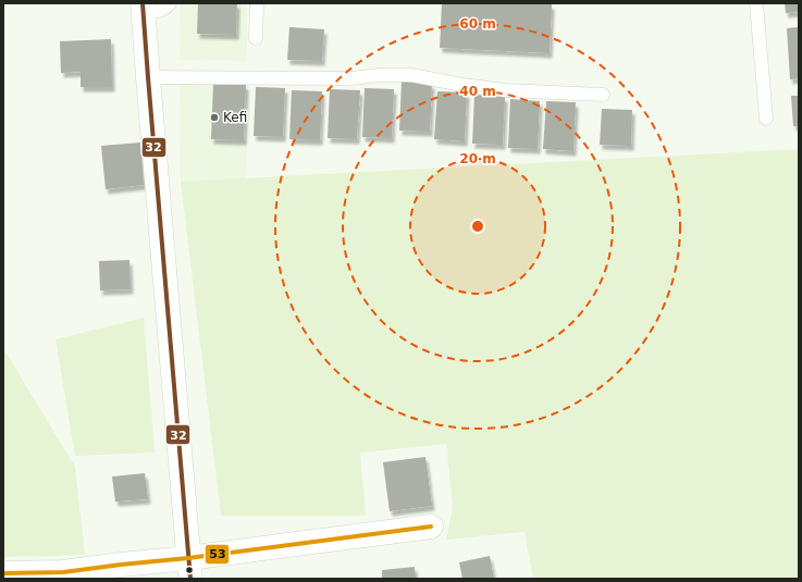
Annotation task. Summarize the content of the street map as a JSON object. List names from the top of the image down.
{
  "places": ["Kefi"],
  "lines": ["transit line 32", "transit line 53"],
  "rings": ["60 m", "40 m", "20 m"]
}
